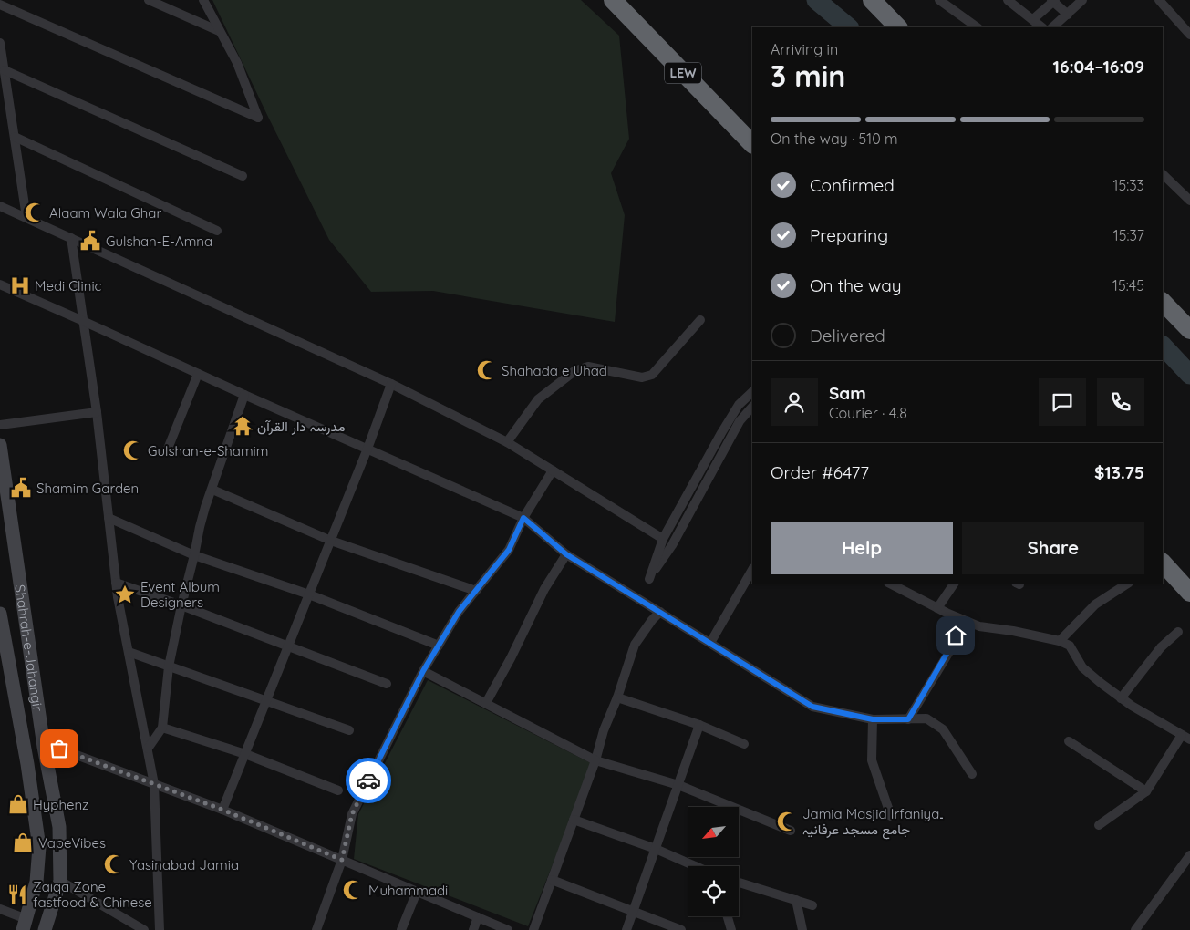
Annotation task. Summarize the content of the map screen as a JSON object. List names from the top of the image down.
{
  "streets": {
    "highway": ["LEW"],
    "main road": ["Shahrah-e-Jahangir"]
  },
  "places": {
    "mosque": [
      "Alaam Wala Ghar",
      "Shahada e Uhad",
      "Gulshan-e-Shamim",
      "Jamia Masjid Irfaniya۔ جامع مسجد عرفانیہ",
      "Yasinabad Jamia",
      "Muhammadi"
    ],
    "public building": ["Gulshan-E-Amna", "Shamim Garden"],
    "hospital": ["Medi Clinic"],
    "temple": ["مدرسہ دار القرآن"],
    "place": ["Event Album Designers"],
    "shop": ["Hyphenz", "VapeVibes"],
    "restaurant": ["Zaiqa Zone fastfood & Chinese"]
  },
  "north": "bottom left",
  "page": {
    "heading": ["3 min", "Arriving in", "16:04–16:09"],
    "panel": [
      "Sam",
      "Courier · 4.8",
      "Order #6477",
      "$13.75"
    ],
    "bar": "On the way · 510 m",
    "list": [
      ["Confirmed", "15:33"],
      ["Preparing", "15:37"],
      ["On the way", "15:45"],
      "Delivered"
    ],
    "buttons": ["Help", "Share"]
  }
}
